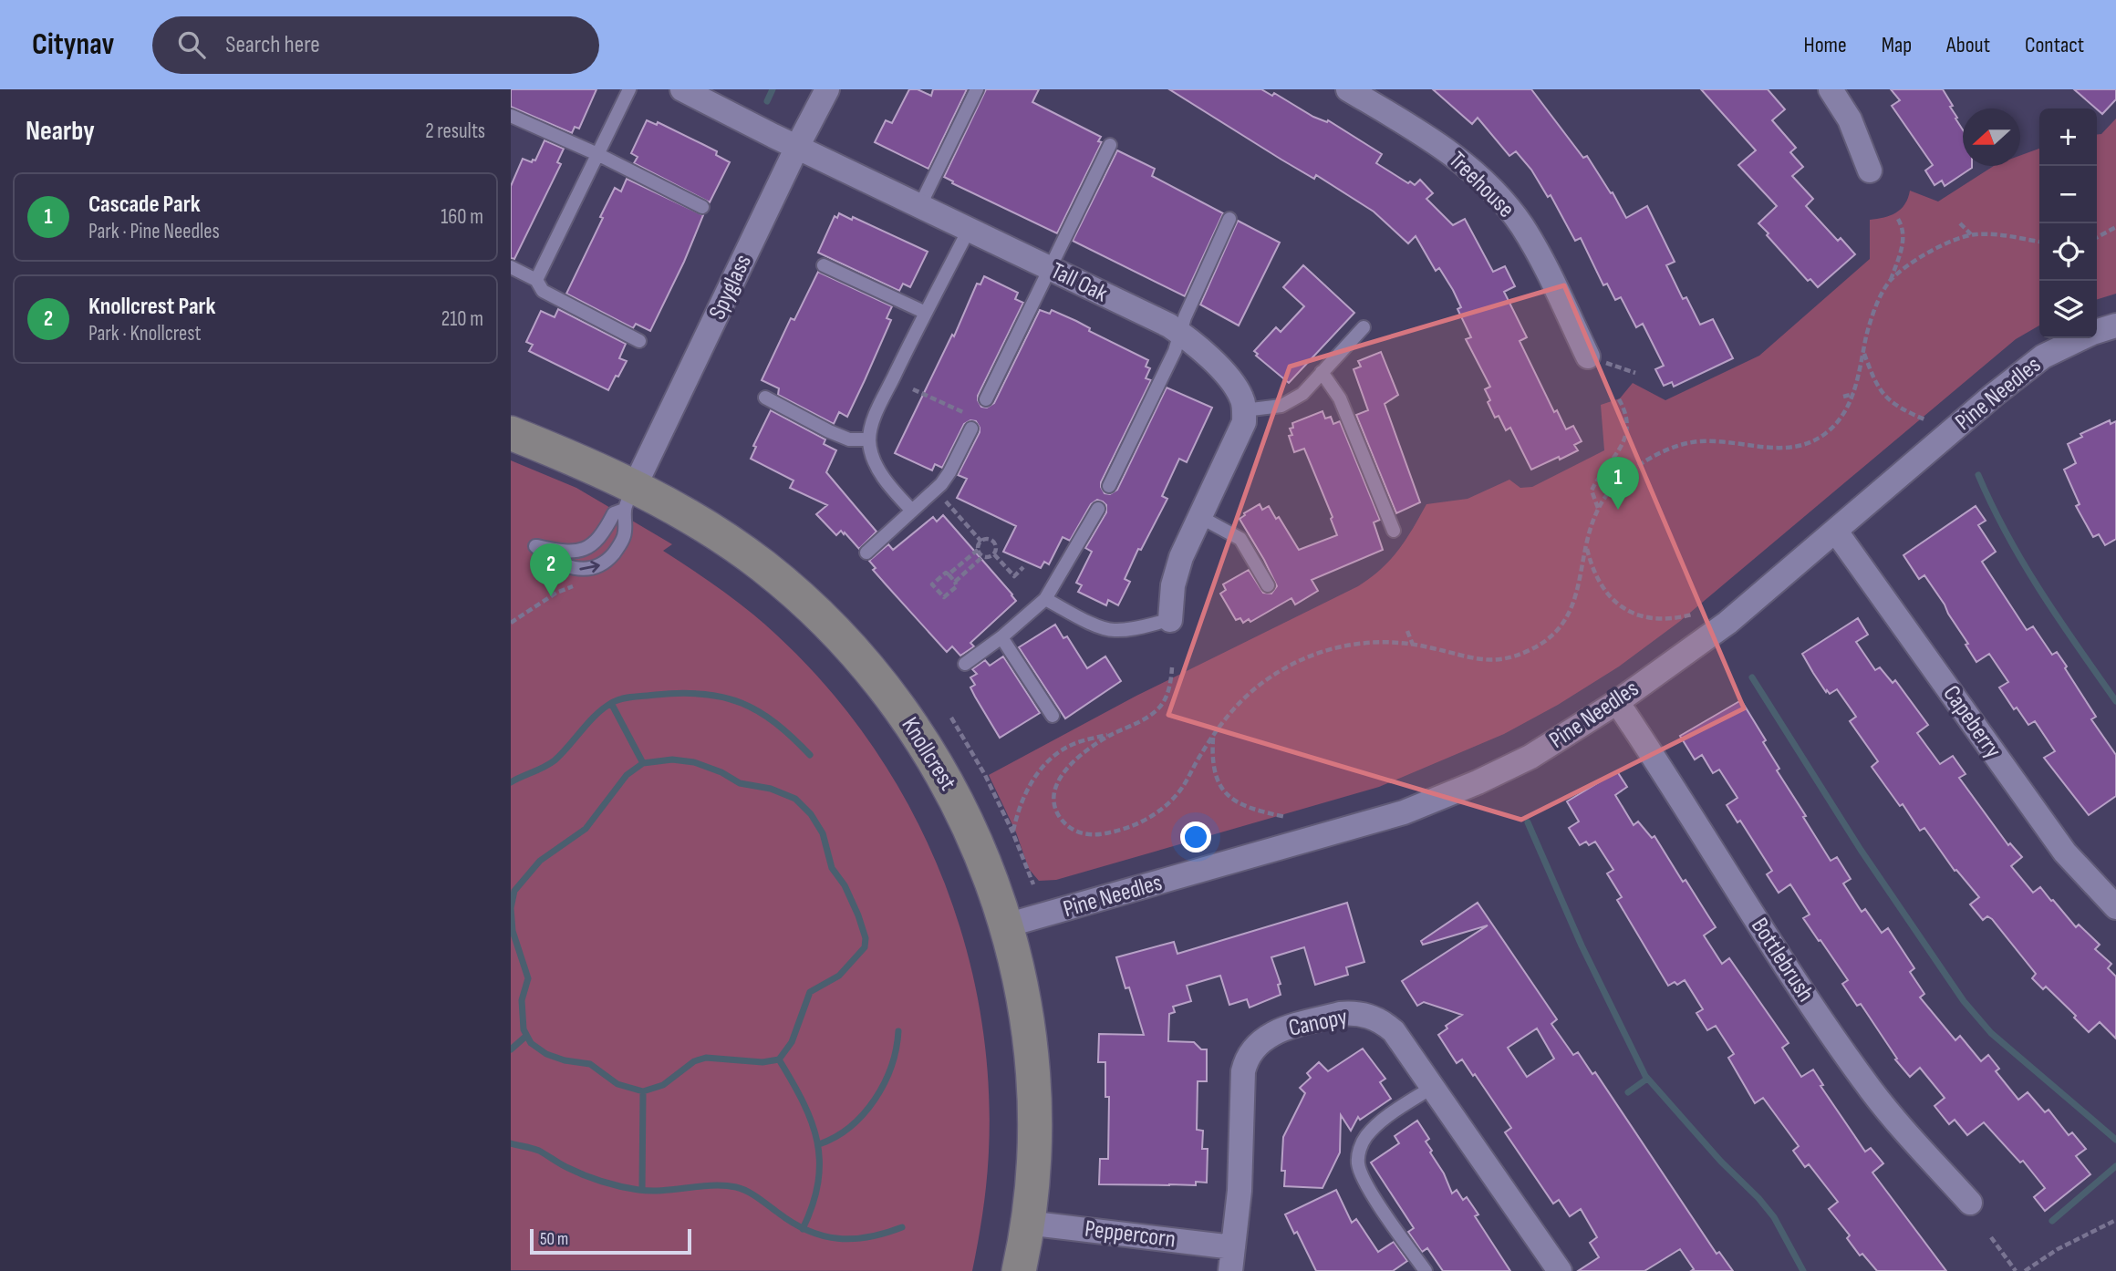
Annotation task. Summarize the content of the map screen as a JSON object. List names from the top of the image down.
{
  "streets": {
    "street": [
      "Treehouse",
      "Tall Oak",
      "Spyglass",
      "Pine Needles",
      "Capeberry",
      "Knollcrest",
      "Bottlebrush",
      "Canopy",
      "Peppercorn"
    ]
  },
  "crossings": [
    ["Tall Oak", "Spyglass"],
    ["Spyglass", "Knollcrest"],
    ["Pine Needles", "Capeberry"],
    ["Pine Needles", "Knollcrest"],
    ["Pine Needles", "Bottlebrush"],
    ["Knollcrest", "Peppercorn"],
    ["Canopy", "Peppercorn"]
  ],
  "scale_bar": "50 m",
  "north": "left",
  "page": {
    "header": "Citynav",
    "search": "Search here",
    "nav": [
      "Home",
      "Map",
      "About",
      "Contact"
    ],
    "heading": ["Nearby", "2 results"],
    "map_buttons": ["+", "−"],
    "list": [
      {
        "mark": "1",
        "name": "Cascade Park",
        "note": "Park · Pine Needles",
        "value": "160 m"
      },
      {
        "mark": "2",
        "name": "Knollcrest Park",
        "note": "Park · Knollcrest",
        "value": "210 m"
      }
    ],
    "pins": ["1", "2"],
    "scale": "50 m"
  }
}
